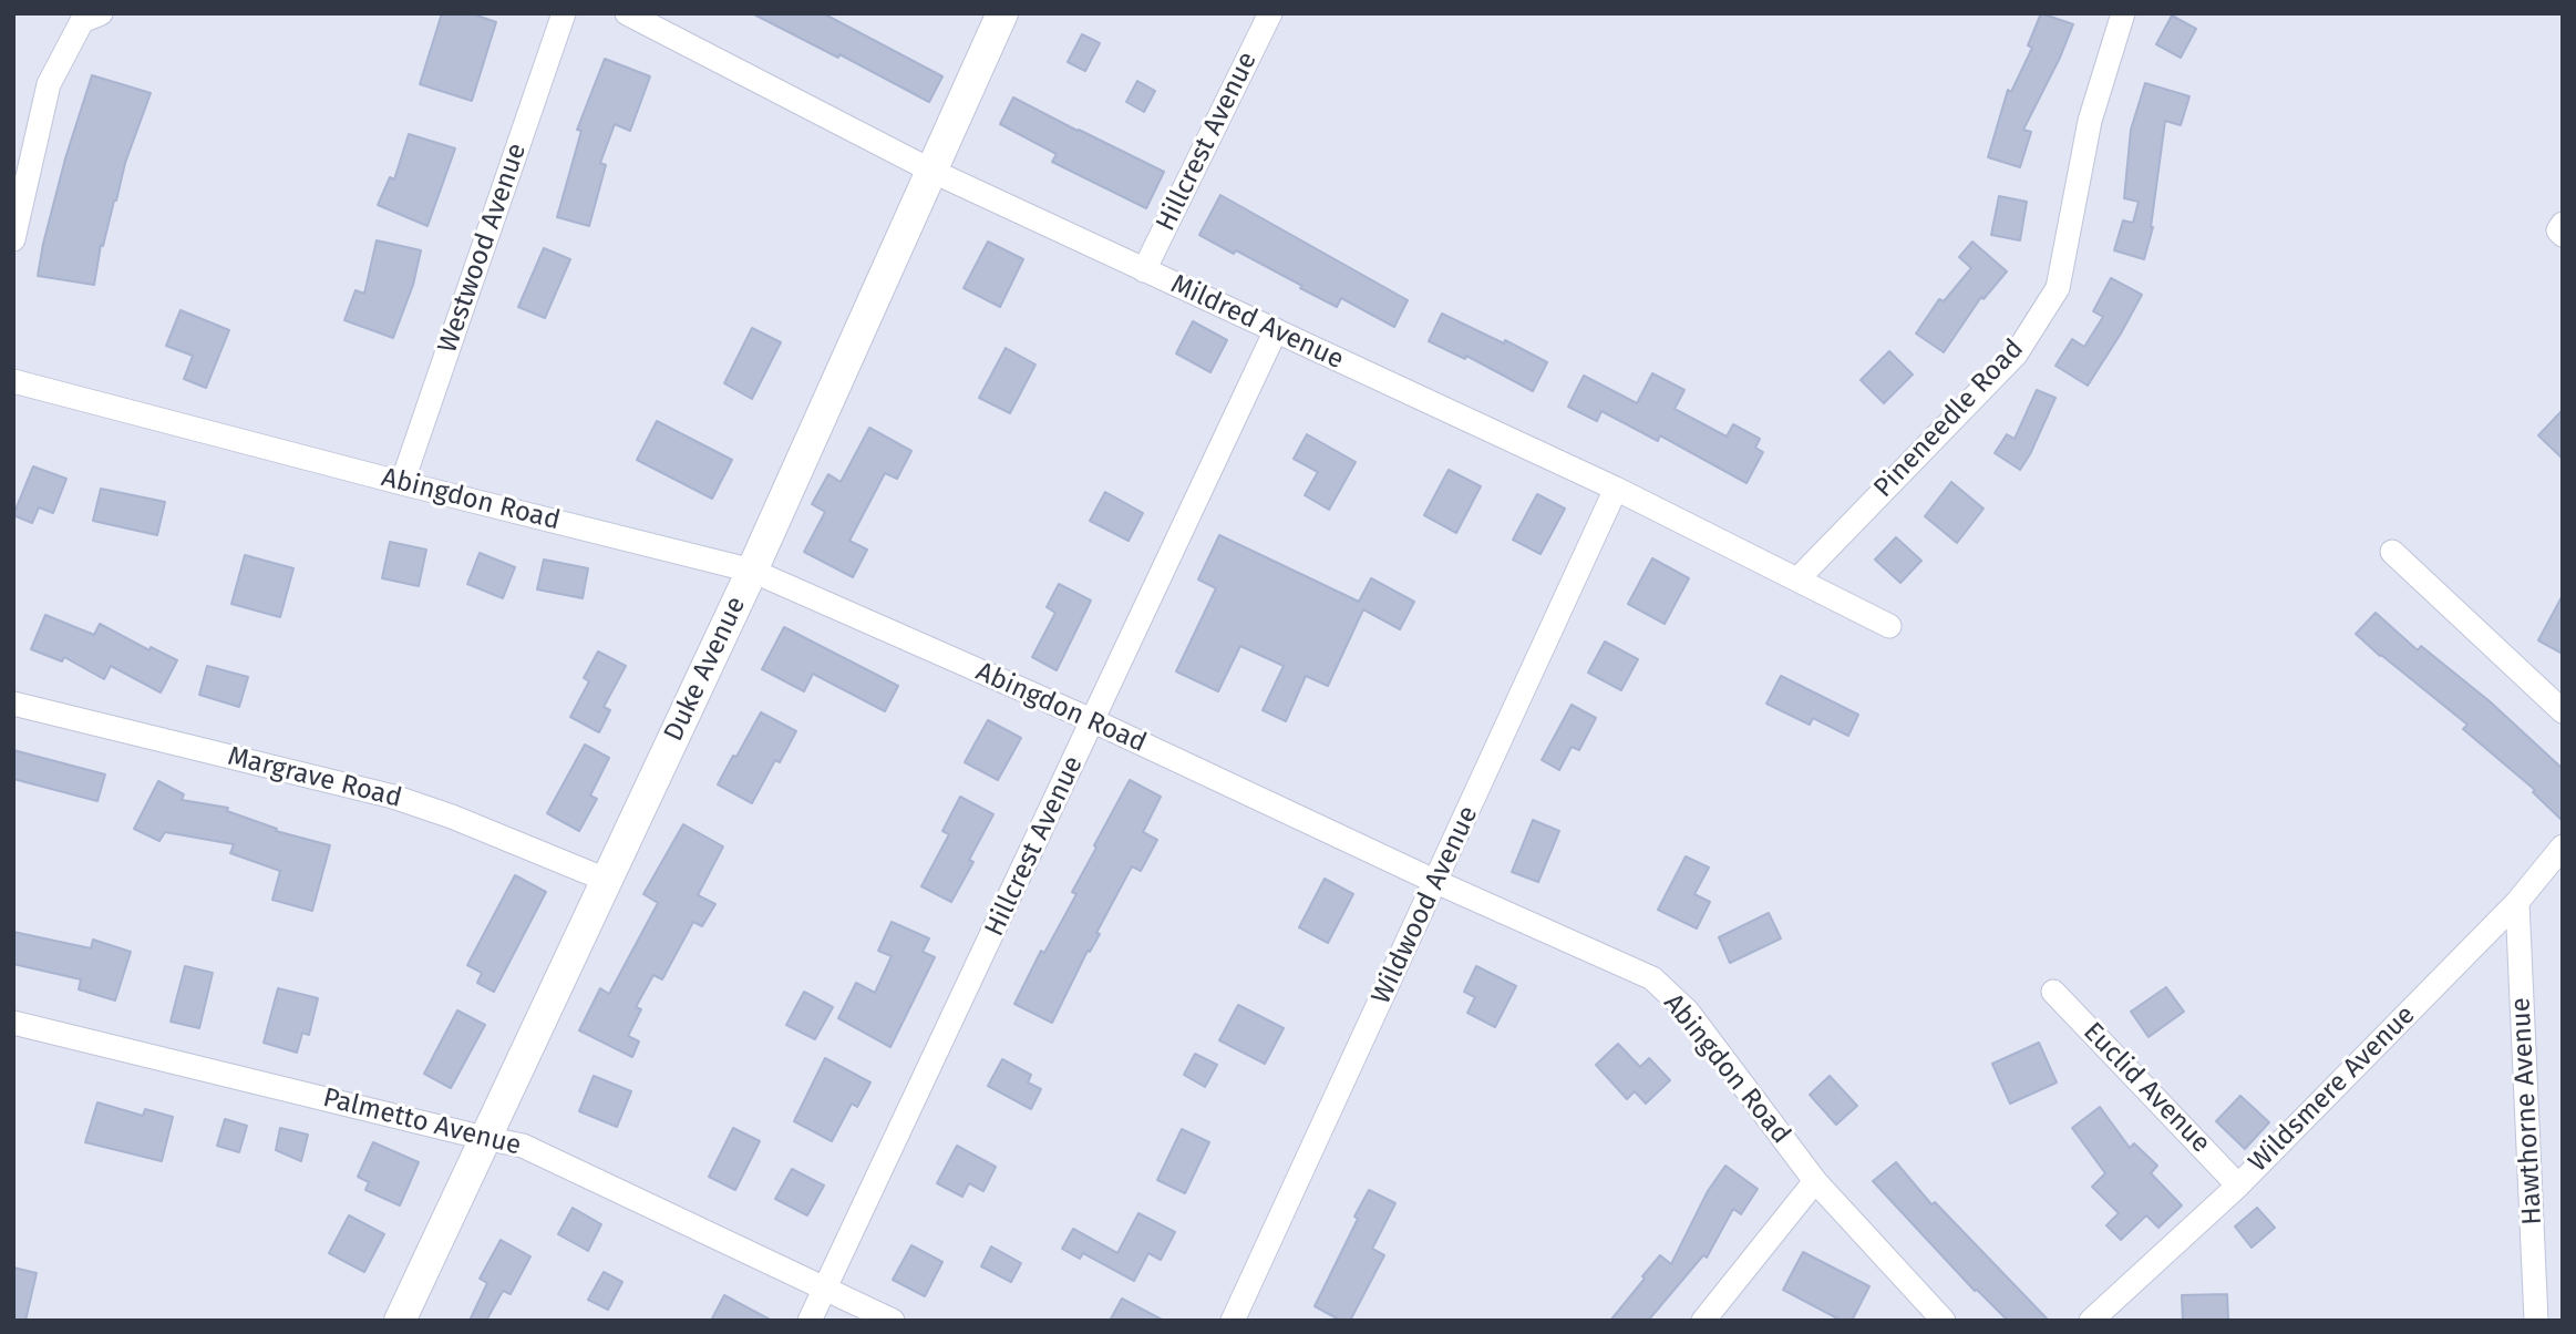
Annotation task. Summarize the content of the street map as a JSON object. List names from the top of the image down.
{
  "streets": {
    "street": [
      "Hillcrest Avenue",
      "Westwood Avenue",
      "Mildred Avenue",
      "Pineneedle Road",
      "Abingdon Road",
      "Duke Avenue",
      "Margrave Road",
      "Wildwood Avenue",
      "Euclid Avenue",
      "Wildsmere Avenue",
      "Hawthorne Avenue",
      "Palmetto Avenue"
    ]
  },
  "crossings": [
    ["Hillcrest Avenue", "Mildred Avenue"],
    ["Hillcrest Avenue", "Abingdon Road"],
    ["Hillcrest Avenue", "Palmetto Avenue"],
    ["Westwood Avenue", "Abingdon Road"],
    ["Mildred Avenue", "Pineneedle Road"],
    ["Mildred Avenue", "Duke Avenue"],
    ["Mildred Avenue", "Wildwood Avenue"],
    ["Abingdon Road", "Duke Avenue"],
    ["Abingdon Road", "Wildwood Avenue"],
    ["Duke Avenue", "Margrave Road"],
    ["Duke Avenue", "Palmetto Avenue"],
    ["Euclid Avenue", "Wildsmere Avenue"],
    ["Wildsmere Avenue", "Hawthorne Avenue"]
  ]
}
